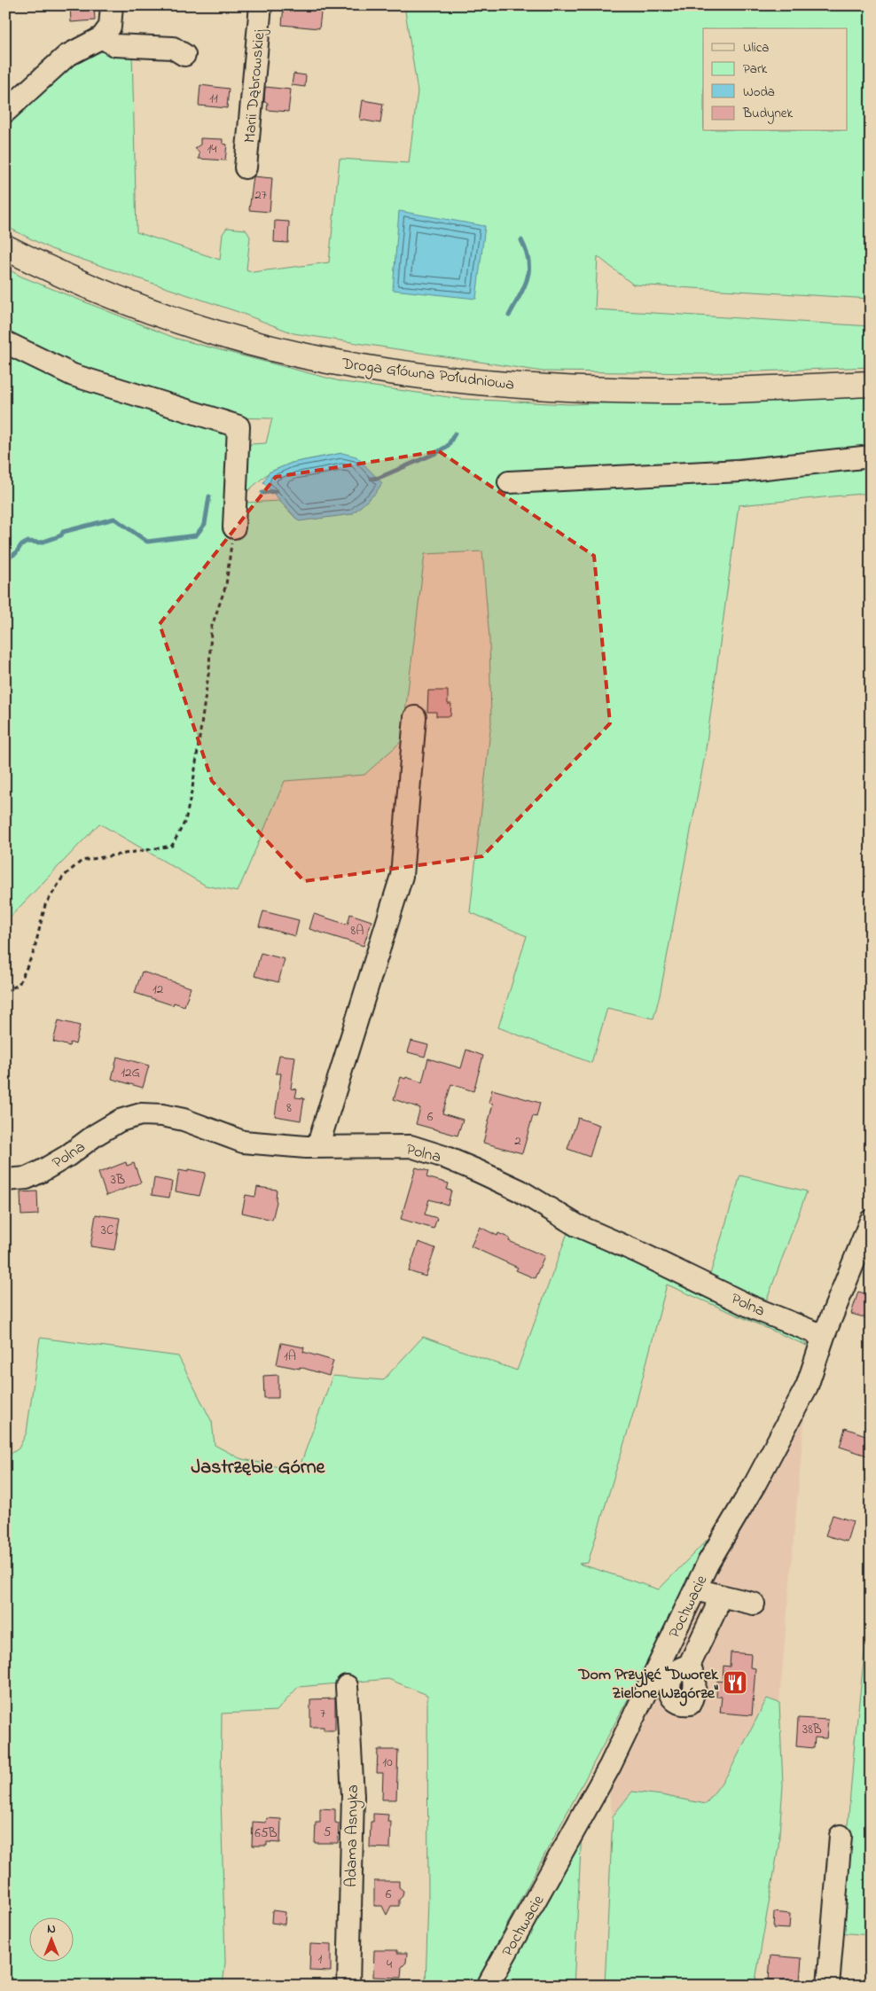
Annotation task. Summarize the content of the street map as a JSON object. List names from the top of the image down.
{
  "streets": {
    "main road": ["Droga Główna Południowa"],
    "street": [
      "Marii Dąbrowskiej",
      "Polna",
      "Pochwacie",
      "Adama Asnyka"
    ]
  },
  "crossings": [
    ["Polna", "Pochwacie"]
  ],
  "districts": ["Jastrzębie Górne"],
  "places": {
    "restaurant": ["Dom Przyjęć \"Dworek Zielone Wzgórze\""]
  },
  "house_numbers": [
    "11",
    "14",
    "27",
    "8A",
    "12",
    "12G",
    "8",
    "6",
    "2",
    "3B",
    "3C",
    "1A",
    "7",
    "38B",
    "10",
    "5",
    "65B",
    "6",
    "1",
    "4"
  ],
  "legend": [
    "Ulica",
    "Park",
    "Woda",
    "Budynek"
  ],
  "north": "top"
}
